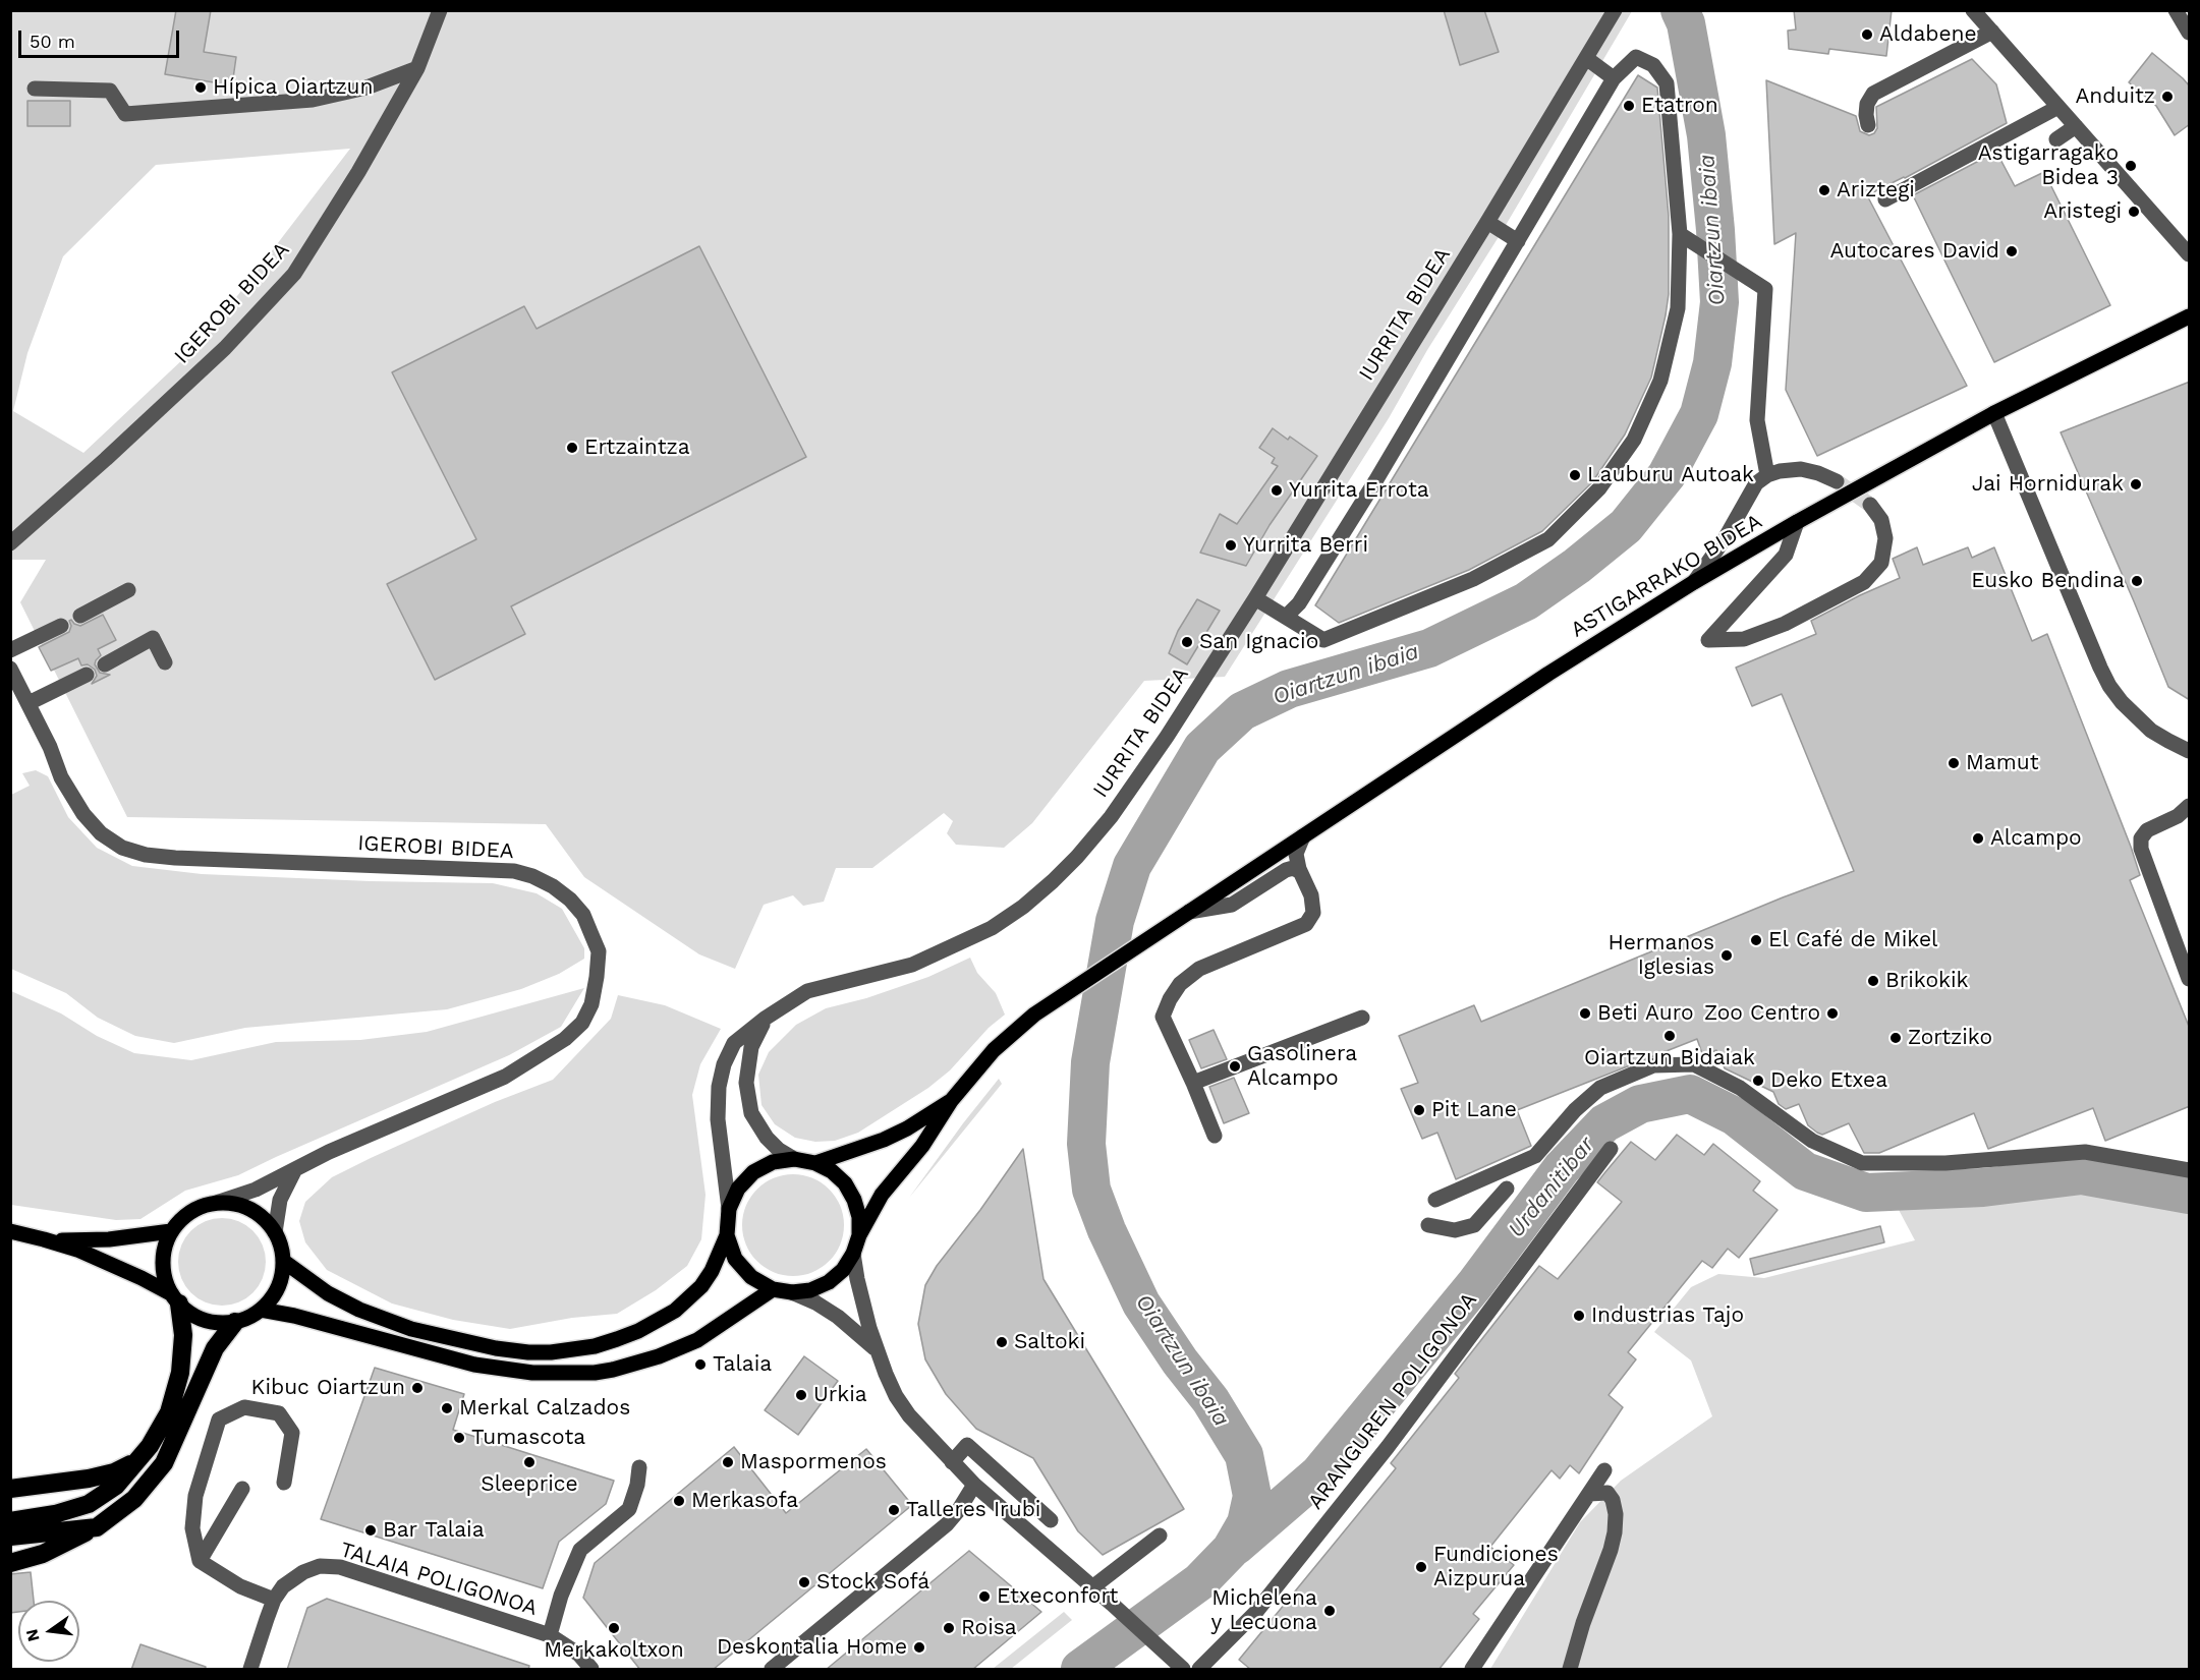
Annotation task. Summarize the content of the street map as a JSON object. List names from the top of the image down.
{
  "streets": {
    "main road": ["ASTIGARRAKO BIDEA"],
    "street": [
      "IGEROBI BIDEA",
      "IURRITA BIDEA",
      "ARANGUREN POLIGONOA",
      "TALAIA POLIGONOA"
    ]
  },
  "water": ["Oiartzun ibaia", "Urdanitibar"],
  "places": [
    "Aldabene",
    "Hípica Oiartzun",
    "Anduitz",
    "Etatron",
    "Astigarragako Bidea 3",
    "Ariztegi",
    "Aristegi",
    "Autocares David",
    "Ertzaintza",
    "Lauburu Autoak",
    "Jai Hornidurak",
    "Yurrita Errota",
    "Yurrita Berri",
    "Eusko Bendina",
    "San Ignacio",
    "Mamut",
    "Alcampo",
    "El Café de Mikel",
    "Hermanos Iglesias",
    "Brikokik",
    "Beti Auro",
    "Zoo Centro",
    "Oiartzun Bidaiak",
    "Zortziko",
    "Gasolinera Alcampo",
    "Deko Etxea",
    "Pit Lane",
    "Industrias Tajo",
    "Saltoki",
    "Talaia",
    "Kibuc Oiartzun",
    "Urkia",
    "Merkal Calzados",
    "Tumascota",
    "Sleeprice",
    "Maspormenos",
    "Merkasofa",
    "Talleres Irubi",
    "Bar Talaia",
    "Fundiciones Aizpurua",
    "Stock Sofá",
    "Etxeconfort",
    "Michelena y Lecuona",
    "Merkakoltxon",
    "Roisa",
    "Deskontalia Home"
  ],
  "scale_bar": "50 m",
  "north": "left"
}
